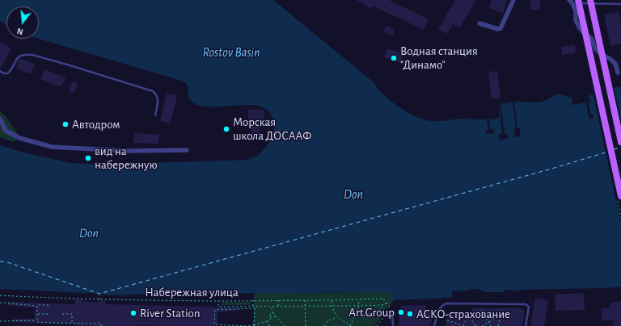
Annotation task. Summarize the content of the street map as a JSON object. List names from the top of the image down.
{
  "streets": {
    "path": ["Набережная улица"]
  },
  "water": ["Rostov Basin", "Don"],
  "places": [
    "Водная станция \"Динамо\"",
    "Автодром",
    "Морская школа ДОСААФ",
    "вид на набережную",
    "Art.Group",
    "River Station",
    "АСКО-страхование"
  ],
  "north": "bottom"
}
